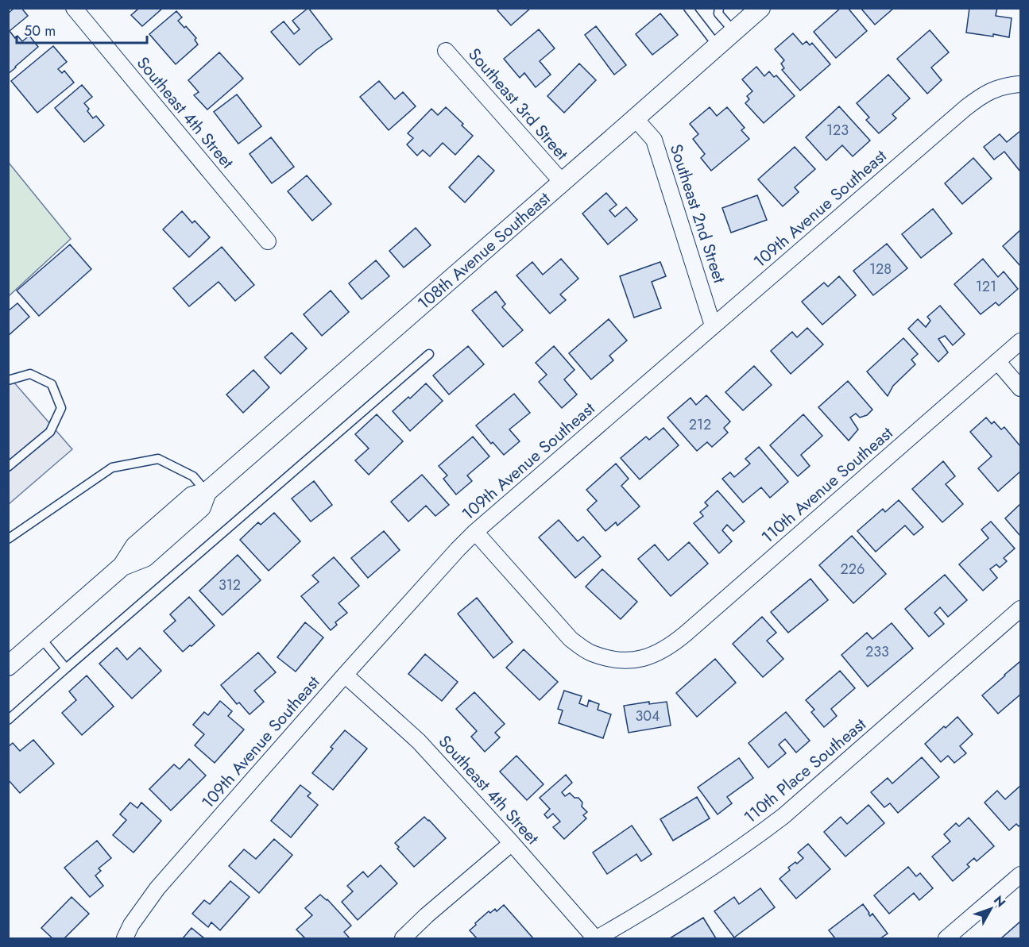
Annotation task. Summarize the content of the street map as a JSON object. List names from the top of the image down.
{
  "streets": {
    "street": [
      "Southeast 3rd Street",
      "Southeast 4th Street",
      "109th Avenue Southeast",
      "Southeast 2nd Street",
      "108th Avenue Southeast",
      "110th Avenue Southeast",
      "110th Place Southeast"
    ]
  },
  "crossings": [
    ["Southeast 3rd Street", "108th Avenue Southeast"],
    ["Southeast 4th Street", "109th Avenue Southeast"],
    ["Southeast 4th Street", "110th Place Southeast"],
    ["109th Avenue Southeast", "Southeast 2nd Street"],
    ["109th Avenue Southeast", "110th Avenue Southeast"],
    ["Southeast 2nd Street", "108th Avenue Southeast"]
  ],
  "house_numbers": [
    "123",
    "128",
    "121",
    "212",
    "226",
    "312",
    "233",
    "304"
  ],
  "scale_bar": "50 m",
  "north": "top right"
}
